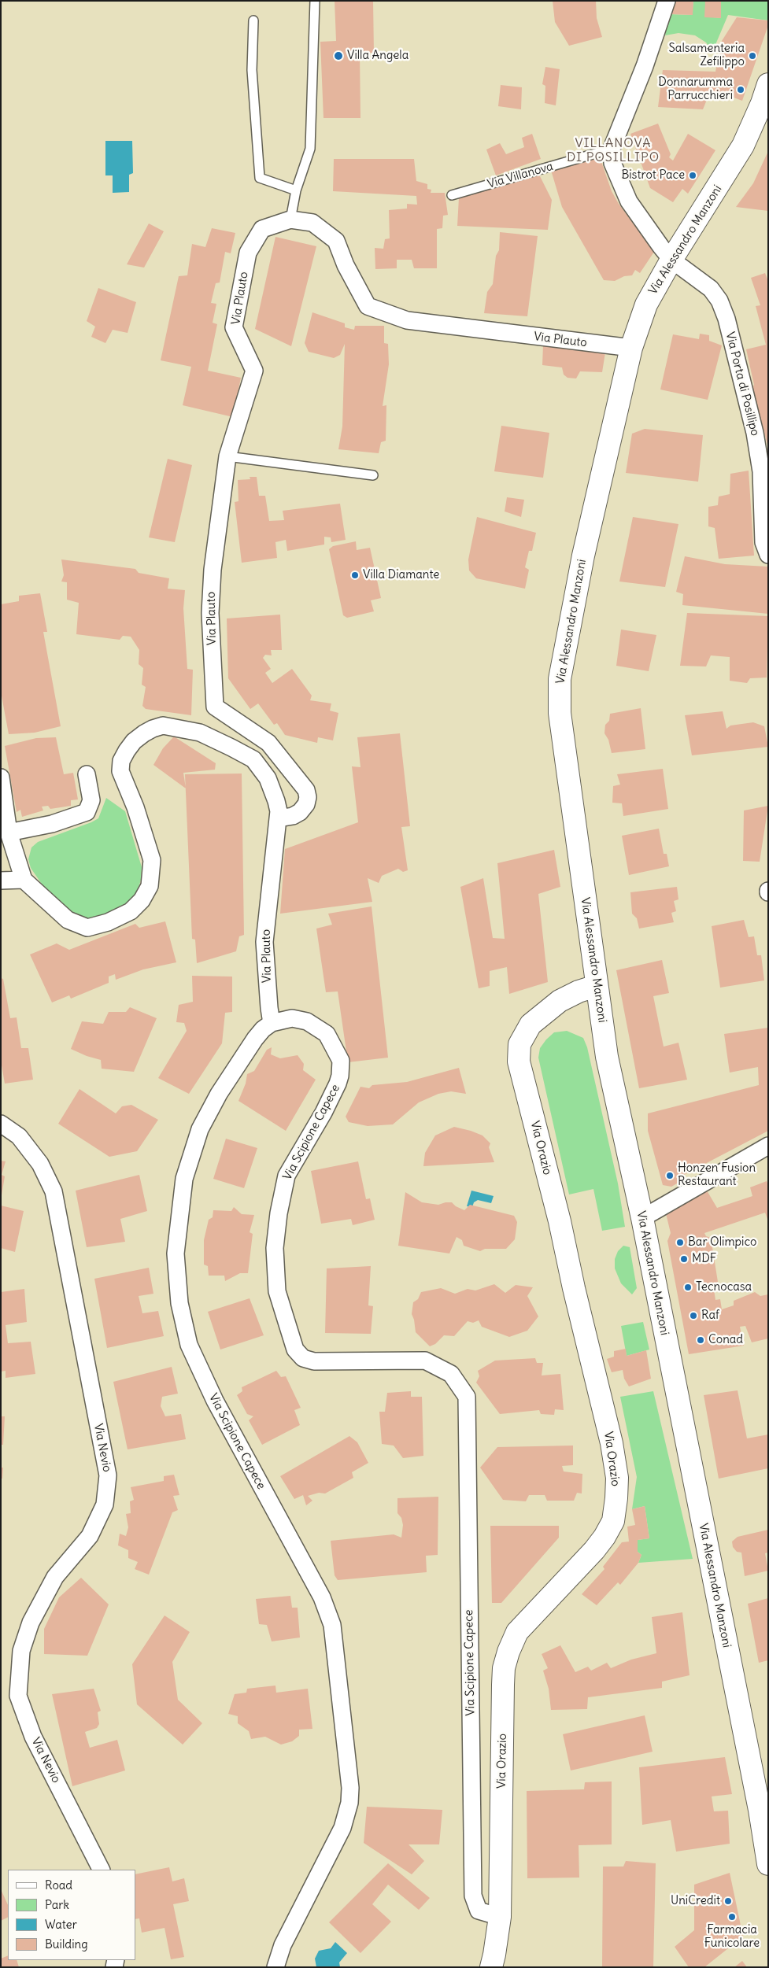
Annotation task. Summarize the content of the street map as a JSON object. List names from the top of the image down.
{
  "streets": {
    "street": [
      "Via Alessandro Manzoni",
      "Via Plauto",
      "Via Porta di Posillipo",
      "Via Scipione Capece",
      "Via Orazio",
      "Via Nevio"
    ],
    "lane": ["Via Villanova"]
  },
  "crossings": [
    ["Via Alessandro Manzoni", "Via Plauto"],
    ["Via Alessandro Manzoni", "Via Porta di Posillipo"],
    ["Via Alessandro Manzoni", "Via Orazio"],
    ["Via Plauto", "Via Scipione Capece"],
    ["Via Scipione Capece", "Via Orazio"]
  ],
  "districts": ["VILLANOVA DI POSILLIPO"],
  "places": [
    "Villa Angela",
    "Salsamenteria Zefilippo",
    "Donnarumma Parrucchieri",
    "Bistrot Pace",
    "Villa Diamante",
    "Honzen Fusion Restaurant",
    "Bar Olimpico",
    "MDF",
    "Tecnocasa",
    "Raf",
    "Conad",
    "UniCredit",
    "Farmacia Funicolare"
  ],
  "legend": [
    "Road",
    "Park",
    "Water",
    "Building"
  ]
}
